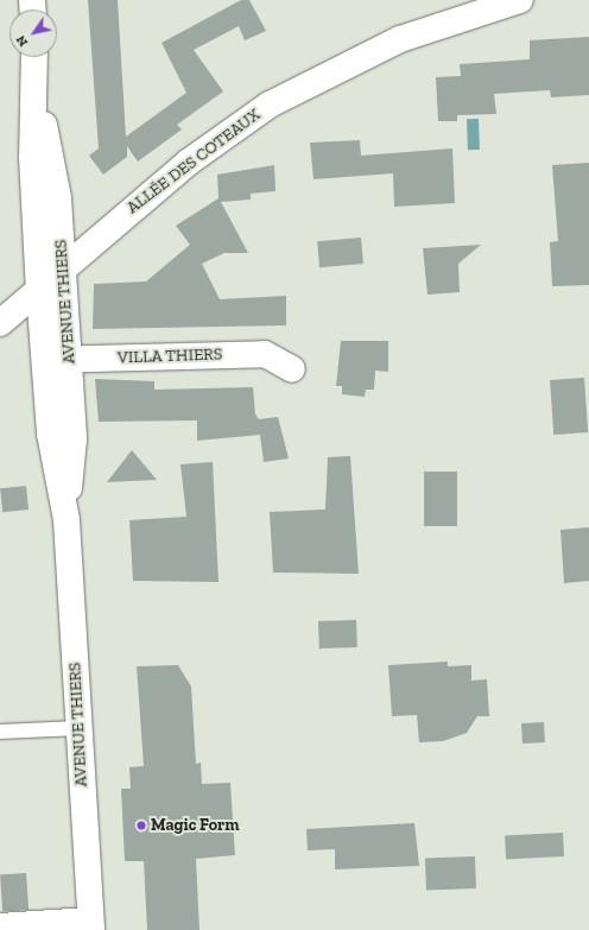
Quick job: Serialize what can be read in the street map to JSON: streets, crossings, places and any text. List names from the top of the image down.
{
  "streets": {
    "main road": ["ALLÉE DES COTEAUX", "AVENUE THIERS", "VILLA THIERS"]
  },
  "crossings": [
    ["ALLÉE DES COTEAUX", "AVENUE THIERS"],
    ["AVENUE THIERS", "VILLA THIERS"]
  ],
  "places": ["Magic Form"],
  "north": "bottom left"
}
